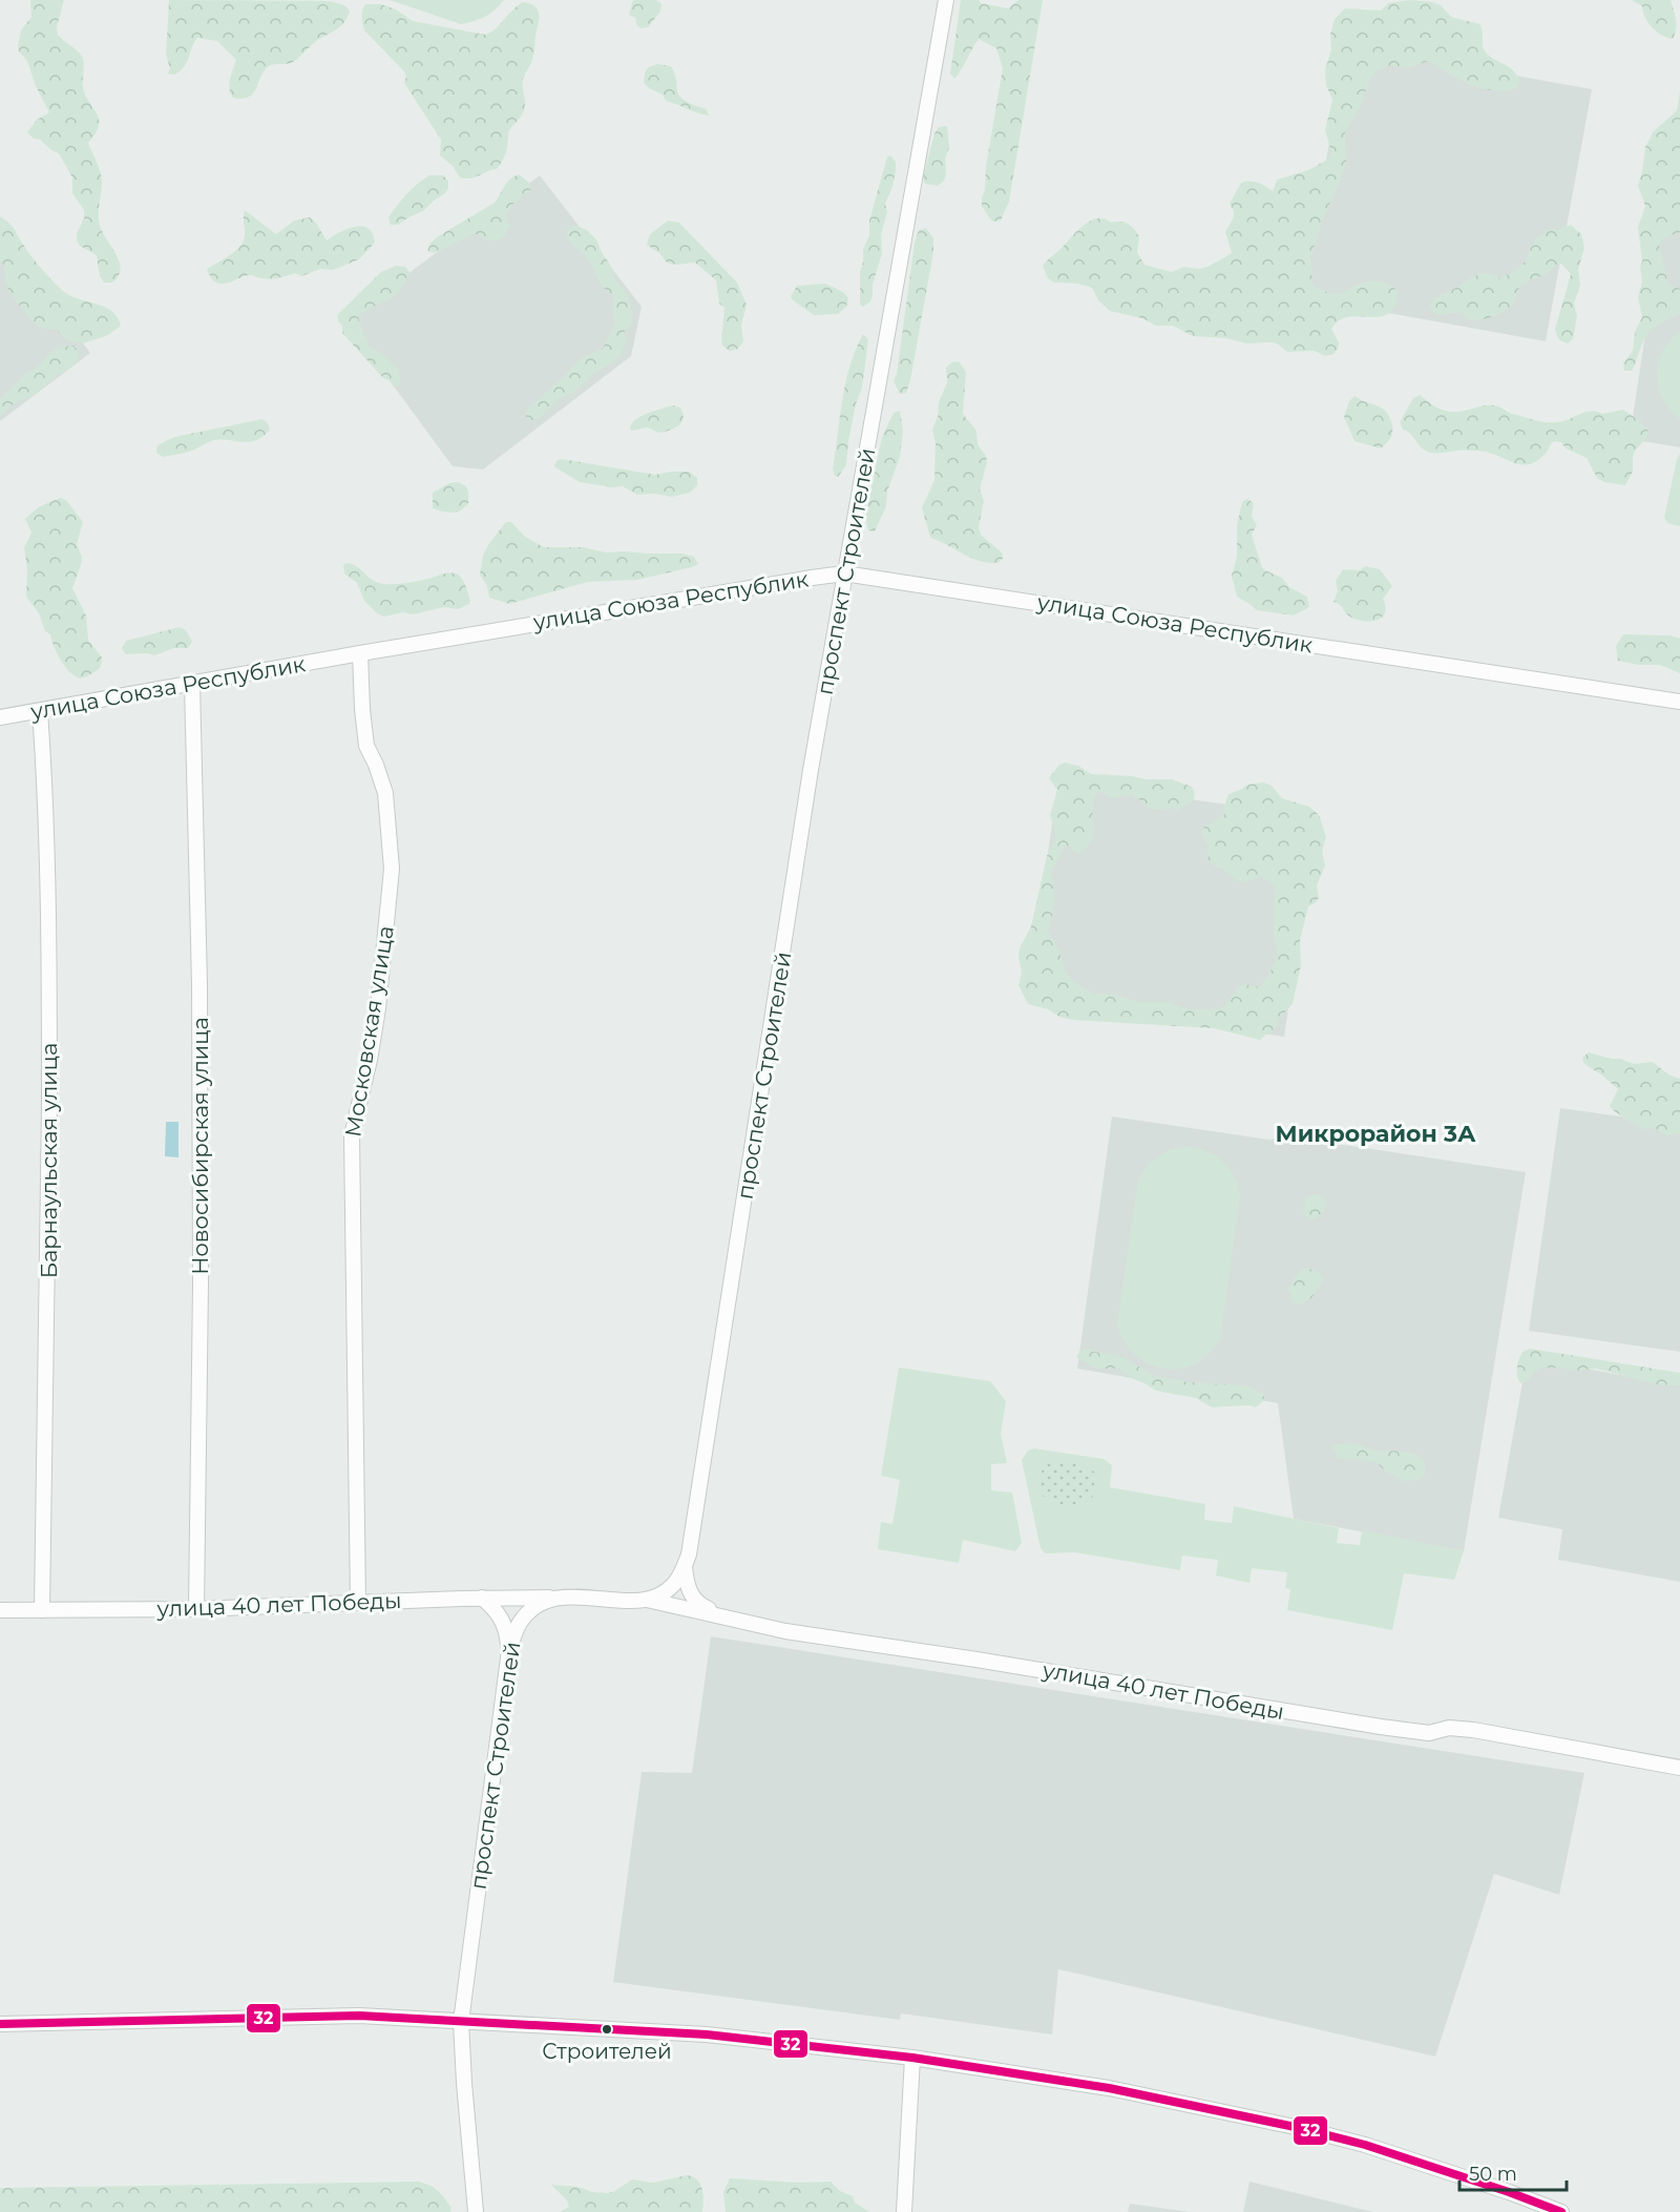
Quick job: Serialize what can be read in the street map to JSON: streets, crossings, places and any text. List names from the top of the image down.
{
  "streets": {
    "street": [
      "проспект Строителей",
      "улица Союза Республик",
      "Московская улица",
      "Новосибирская улица",
      "Барнаульская улица",
      "улица 40 лет Победы"
    ]
  },
  "crossings": [
    ["проспект Строителей", "улица Союза Республик"],
    ["проспект Строителей", "улица 40 лет Победы"],
    ["улица Союза Республик", "Московская улица"],
    ["улица Союза Республик", "Новосибирская улица"],
    ["улица Союза Республик", "Барнаульская улица"],
    ["Московская улица", "улица 40 лет Победы"],
    ["Новосибирская улица", "улица 40 лет Победы"],
    ["Барнаульская улица", "улица 40 лет Победы"]
  ],
  "districts": ["Микрорайон 3А"],
  "places": ["Строителей"],
  "lines": ["transit line 32"],
  "scale_bar": "50 m"
}
